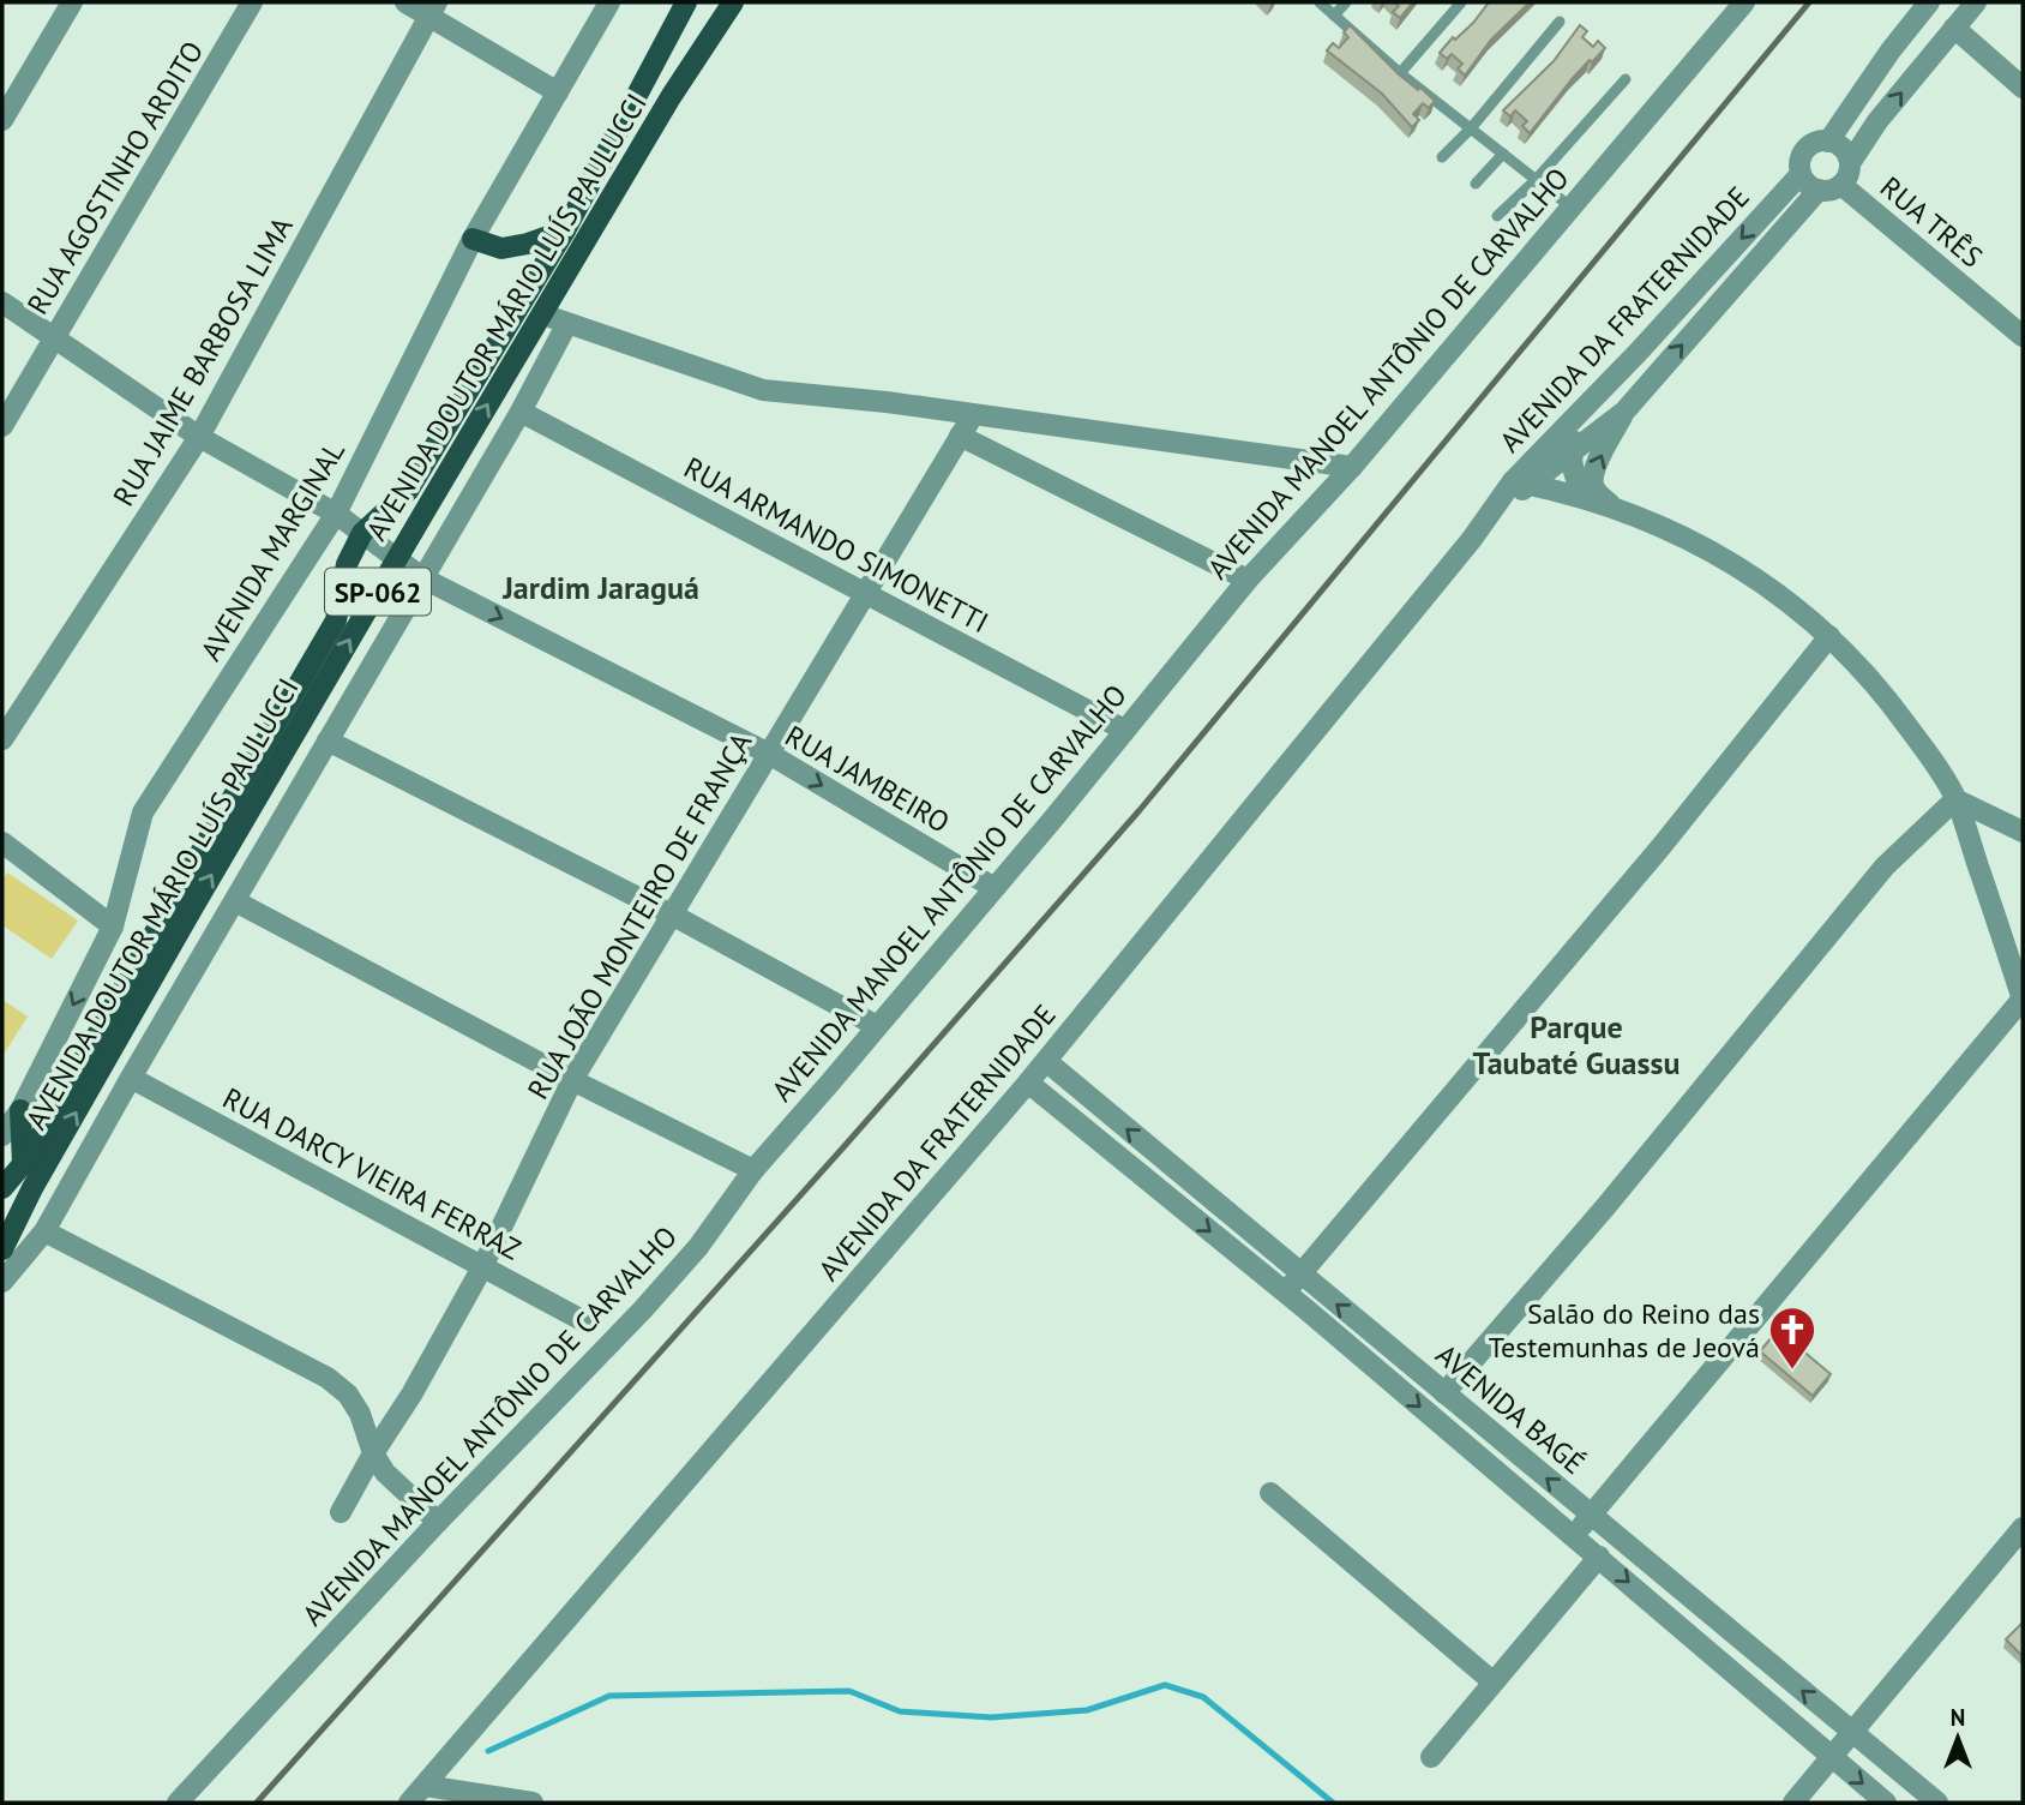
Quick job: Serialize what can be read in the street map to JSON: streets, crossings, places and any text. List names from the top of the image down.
{
  "streets": {
    "main road": ["AVENIDA DOUTOR MÁRIO LUÍS PAULUCCI", "SP-062"],
    "street": [
      "RUA AGOSTINHO ARDITO",
      "RUA TRÊS",
      "AVENIDA DA FRATERNIDADE",
      "RUA JAIME BARBOSA LIMA",
      "AVENIDA MANOEL ANTÔNIO DE CARVALHO",
      "RUA ARMANDO SIMONETTI",
      "AVENIDA MARGINAL",
      "RUA JAMBEIRO",
      "RUA JOÃO MONTEIRO DE FRANÇA",
      "RUA DARCY VIEIRA FERRAZ",
      "AVENIDA BAGÉ"
    ]
  },
  "crossings": [
    ["RUA AGOSTINHO ARDITO", "RUA JAMBEIRO"],
    ["RUA TRÊS", "AVENIDA DA FRATERNIDADE"],
    ["AVENIDA DOUTOR MÁRIO LUÍS PAULUCCI", "SP-062"],
    ["AVENIDA DOUTOR MÁRIO LUÍS PAULUCCI", "RUA JAMBEIRO"],
    ["AVENIDA DA FRATERNIDADE", "AVENIDA BAGÉ"],
    ["RUA JAIME BARBOSA LIMA", "RUA JAMBEIRO"],
    ["AVENIDA MANOEL ANTÔNIO DE CARVALHO", "RUA ARMANDO SIMONETTI"],
    ["AVENIDA MANOEL ANTÔNIO DE CARVALHO", "RUA JAMBEIRO"],
    ["RUA ARMANDO SIMONETTI", "RUA JOÃO MONTEIRO DE FRANÇA"],
    ["AVENIDA MARGINAL", "RUA JAMBEIRO"],
    ["RUA JAMBEIRO", "RUA JOÃO MONTEIRO DE FRANÇA"],
    ["RUA JOÃO MONTEIRO DE FRANÇA", "RUA DARCY VIEIRA FERRAZ"]
  ],
  "districts": ["Jardim Jaraguá", "Parque Taubaté Guassu"],
  "places": {
    "church": ["Salão do Reino das Testemunhas de Jeová"]
  },
  "north": "top"
}
